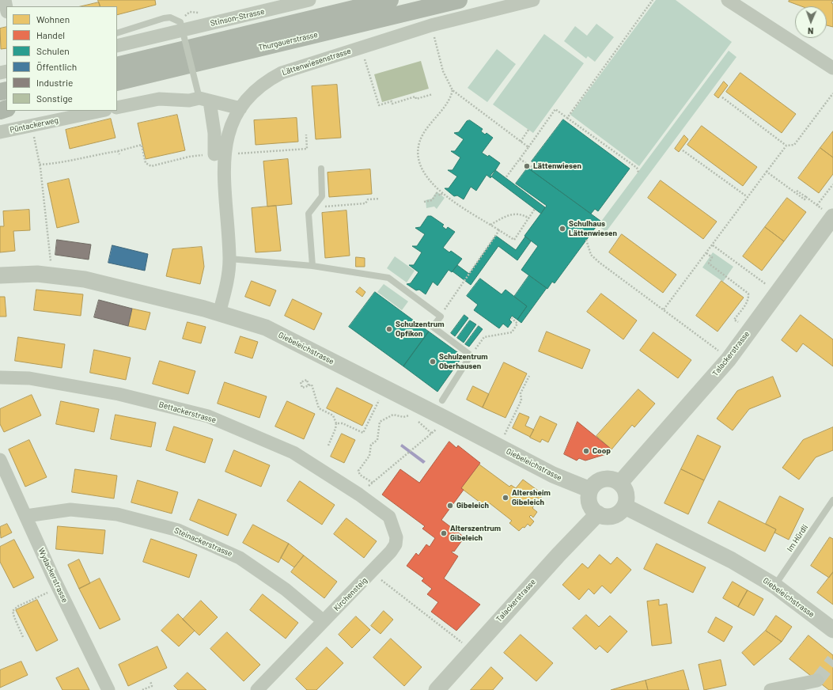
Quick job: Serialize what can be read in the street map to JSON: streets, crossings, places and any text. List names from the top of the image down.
{
  "streets": {
    "main road": ["Thurgauerstrasse"],
    "street": [
      "Stinson-Strasse",
      "Lättenwiesenstrasse",
      "Püntackerweg",
      "Giebeleichstrasse",
      "Talackerstrasse",
      "Bettackerstrasse",
      "Steinackerstrasse",
      "Wydackerstrasse",
      "Kirchensteig"
    ],
    "lane": ["Im Hürdli"]
  },
  "crossings": [
    ["Lättenwiesenstrasse", "Giebeleichstrasse"],
    ["Giebeleichstrasse", "Talackerstrasse"],
    ["Giebeleichstrasse", "Im Hürdli"],
    ["Bettackerstrasse", "Kirchensteig"],
    ["Steinackerstrasse", "Wydackerstrasse"],
    ["Steinackerstrasse", "Kirchensteig"]
  ],
  "places": [
    "Lättenwiesen",
    "Schulhaus Lättenwiesen",
    "Schulzentrum Opfikon",
    "Schulzentrum Oberhausen",
    "Coop",
    "Altersheim Gibeleich",
    "Gibeleich",
    "Alterszentrum Gibeleich"
  ],
  "legend": [
    "Wohnen",
    "Handel",
    "Schulen",
    "Öffentlich",
    "Industrie",
    "Sonstige"
  ],
  "north": "bottom"
}
